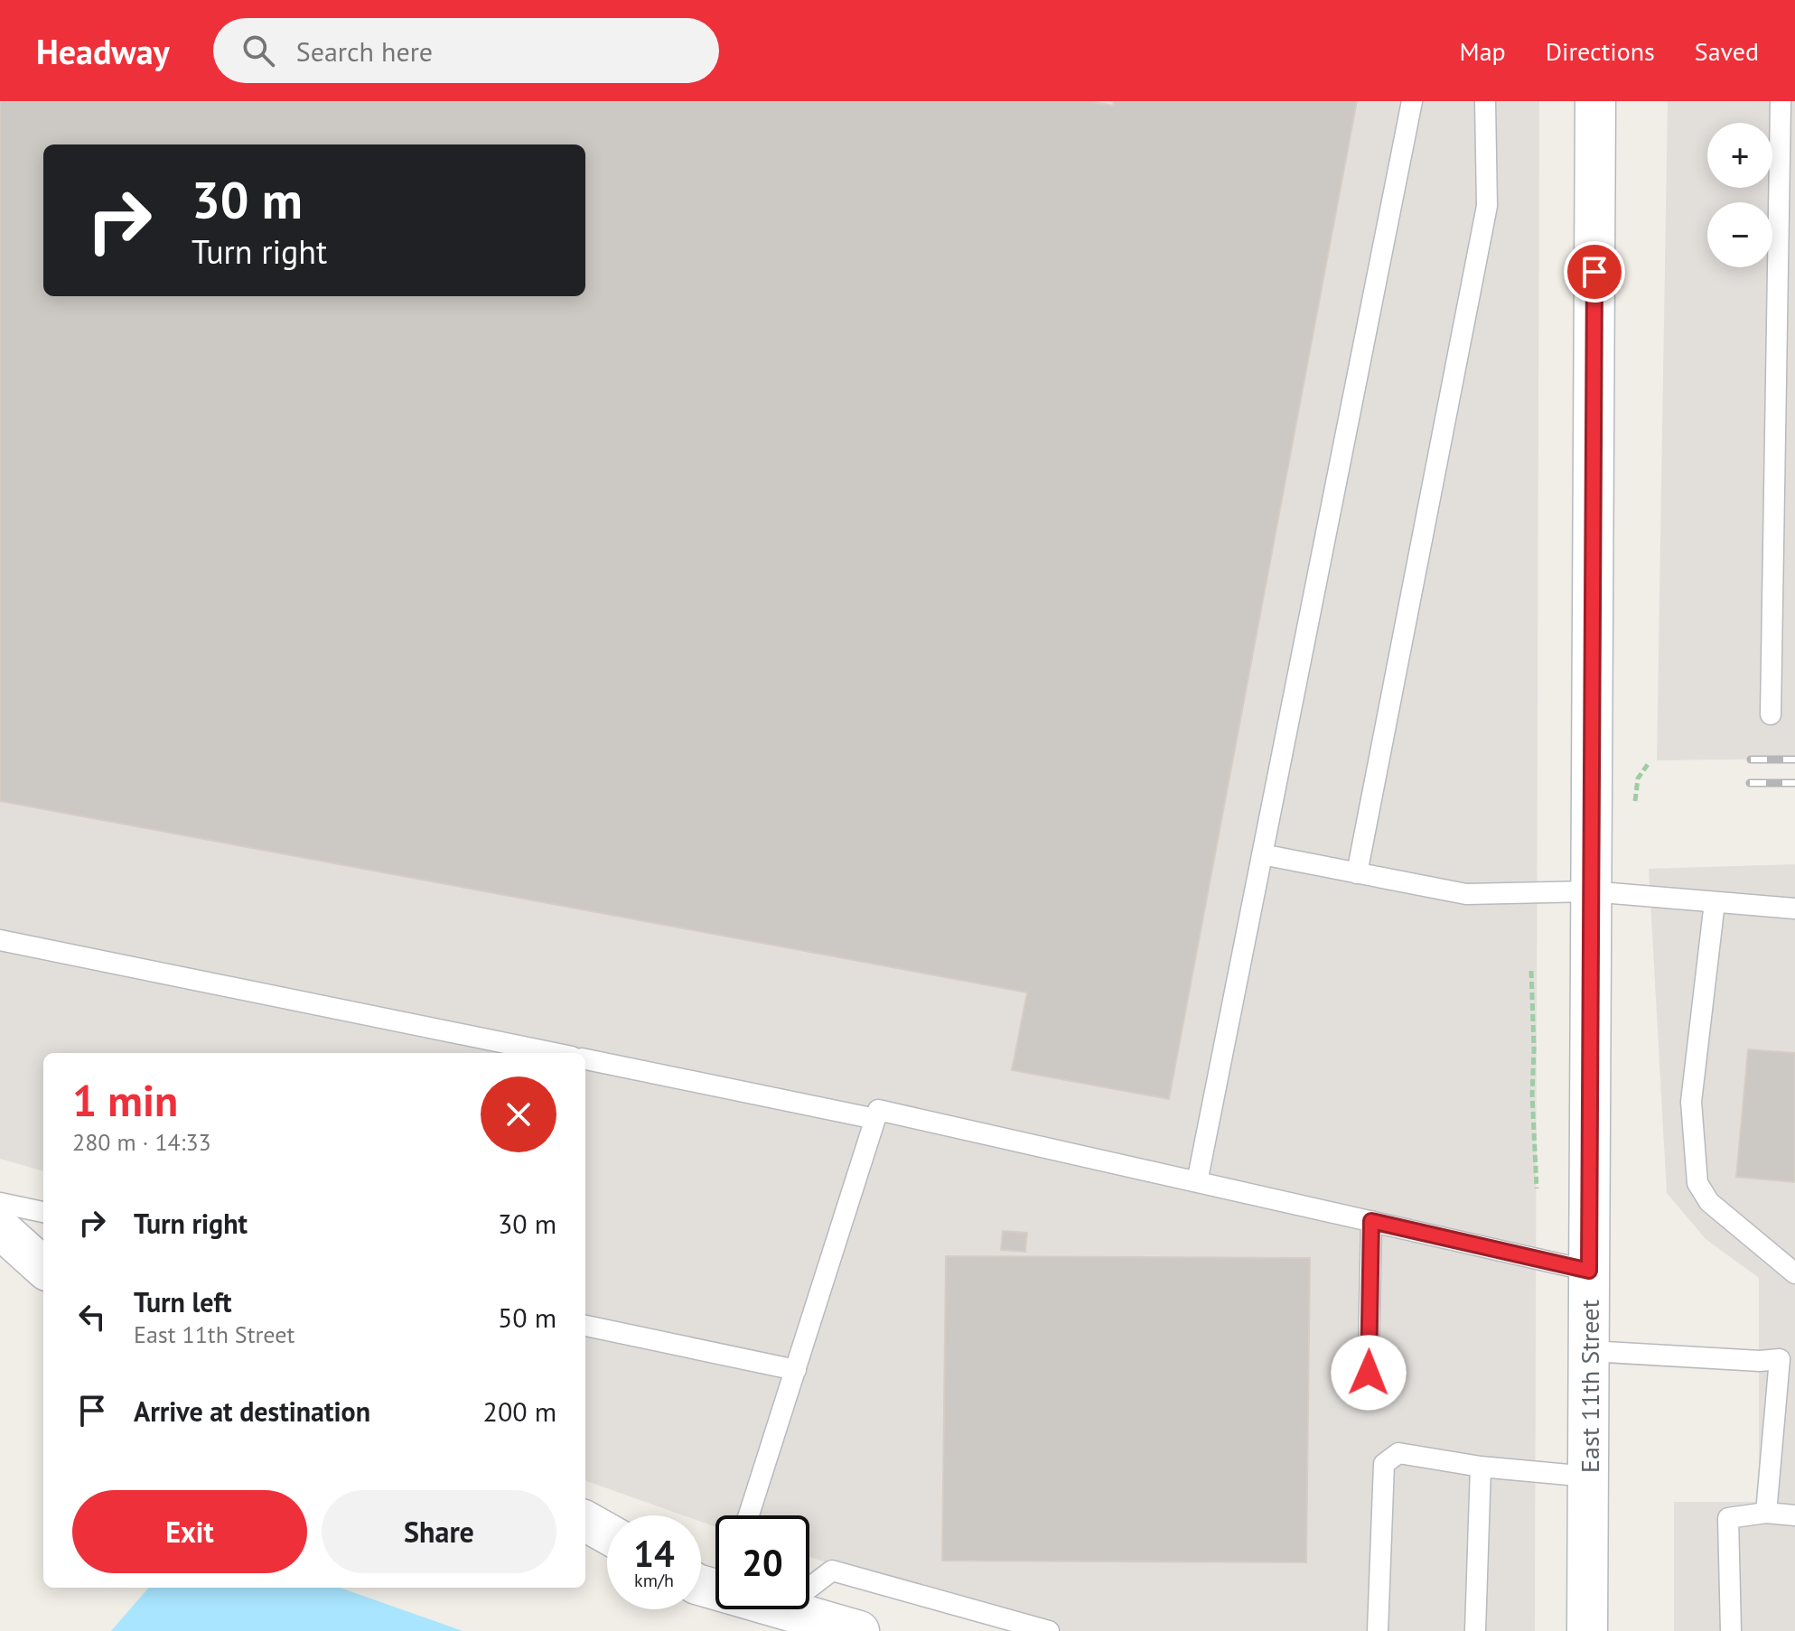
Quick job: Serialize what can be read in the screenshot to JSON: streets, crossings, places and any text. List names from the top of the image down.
{
  "streets": {
    "street": ["East 11th Street"]
  },
  "page": {
    "header": "Headway",
    "search": "Search here",
    "nav": ["Map", "Directions", "Saved"],
    "map_buttons": ["+", "−"],
    "turn": ["30 m", "Turn right"],
    "heading": ["1 min", "280 m · 14:33"],
    "list": [
      {
        "name": "Turn right",
        "value": "30 m"
      },
      {
        "name": "Turn left",
        "note": "East 11th Street",
        "value": "50 m"
      },
      {
        "name": "Arrive at destination",
        "value": "200 m"
      }
    ],
    "buttons": ["Exit", "Share"],
    "speed": "14 km/h",
    "limit": "20"
  }
}
